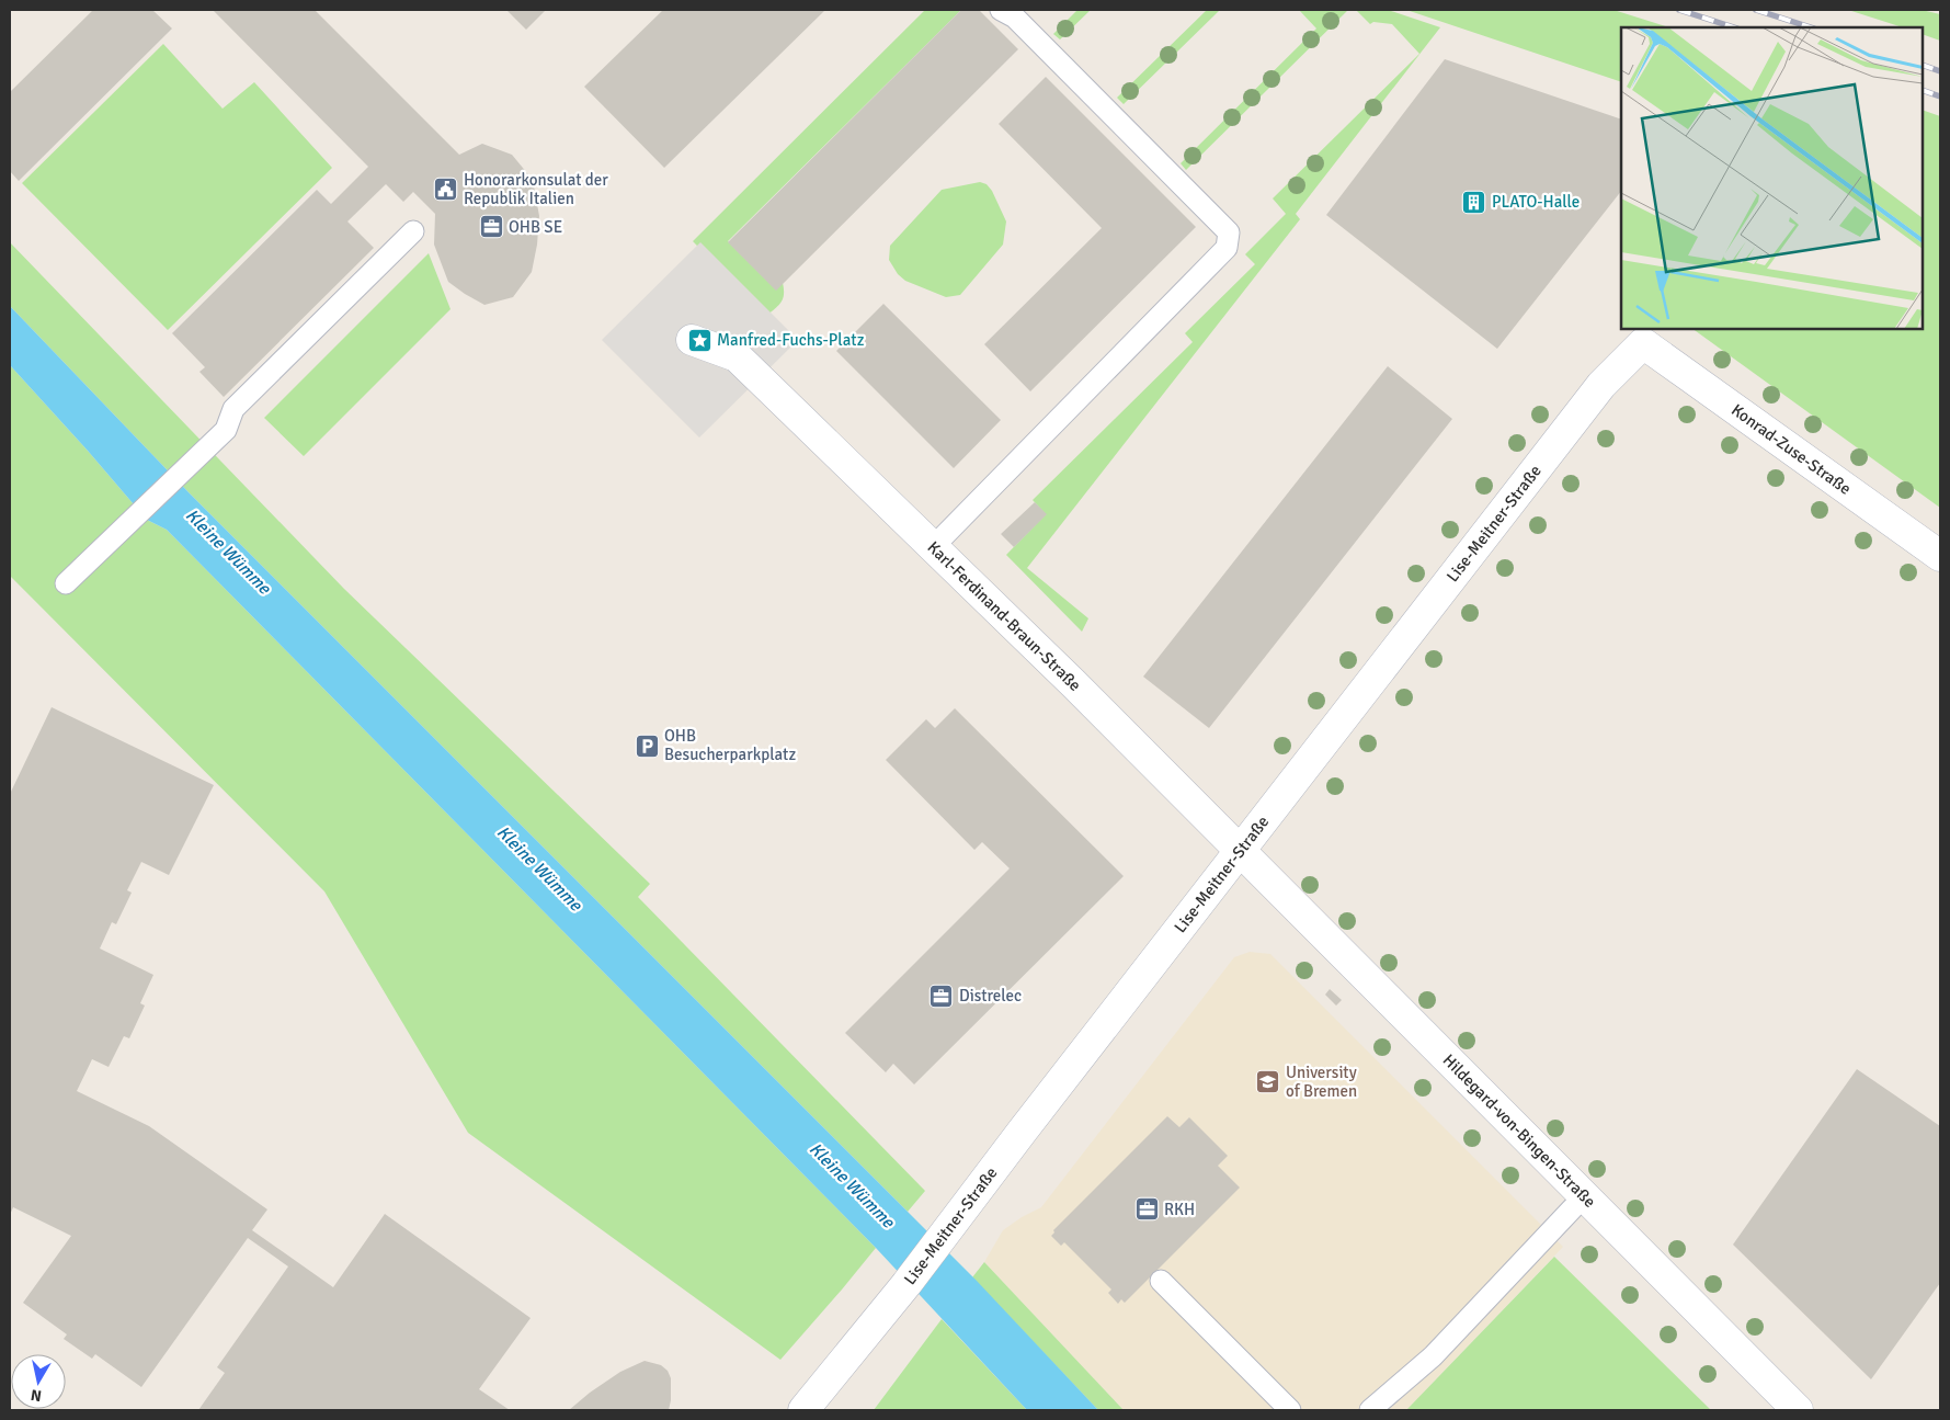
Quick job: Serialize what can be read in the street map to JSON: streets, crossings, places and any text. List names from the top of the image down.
{
  "streets": {
    "street": [
      "Konrad-Zuse-Straße",
      "Lise-Meitner-Straße",
      "Karl-Ferdinand-Braun-Straße",
      "Hildegard-von-Bingen-Straße"
    ]
  },
  "crossings": [
    ["Konrad-Zuse-Straße", "Lise-Meitner-Straße"],
    ["Lise-Meitner-Straße", "Karl-Ferdinand-Braun-Straße"],
    ["Lise-Meitner-Straße", "Hildegard-von-Bingen-Straße"],
    ["Karl-Ferdinand-Braun-Straße", "Hildegard-von-Bingen-Straße"]
  ],
  "water": ["Kleine Wümme"],
  "places": {
    "public building": ["Honorarkonsulat der Republik Italien"],
    "building": ["PLATO-Halle"],
    "office": ["OHB SE", "Distrelec", "RKH"],
    "place": ["Manfred-Fuchs-Platz"],
    "parking": ["OHB Besucherparkplatz"],
    "school or university": ["University of Bremen"]
  },
  "north": "bottom"
}
